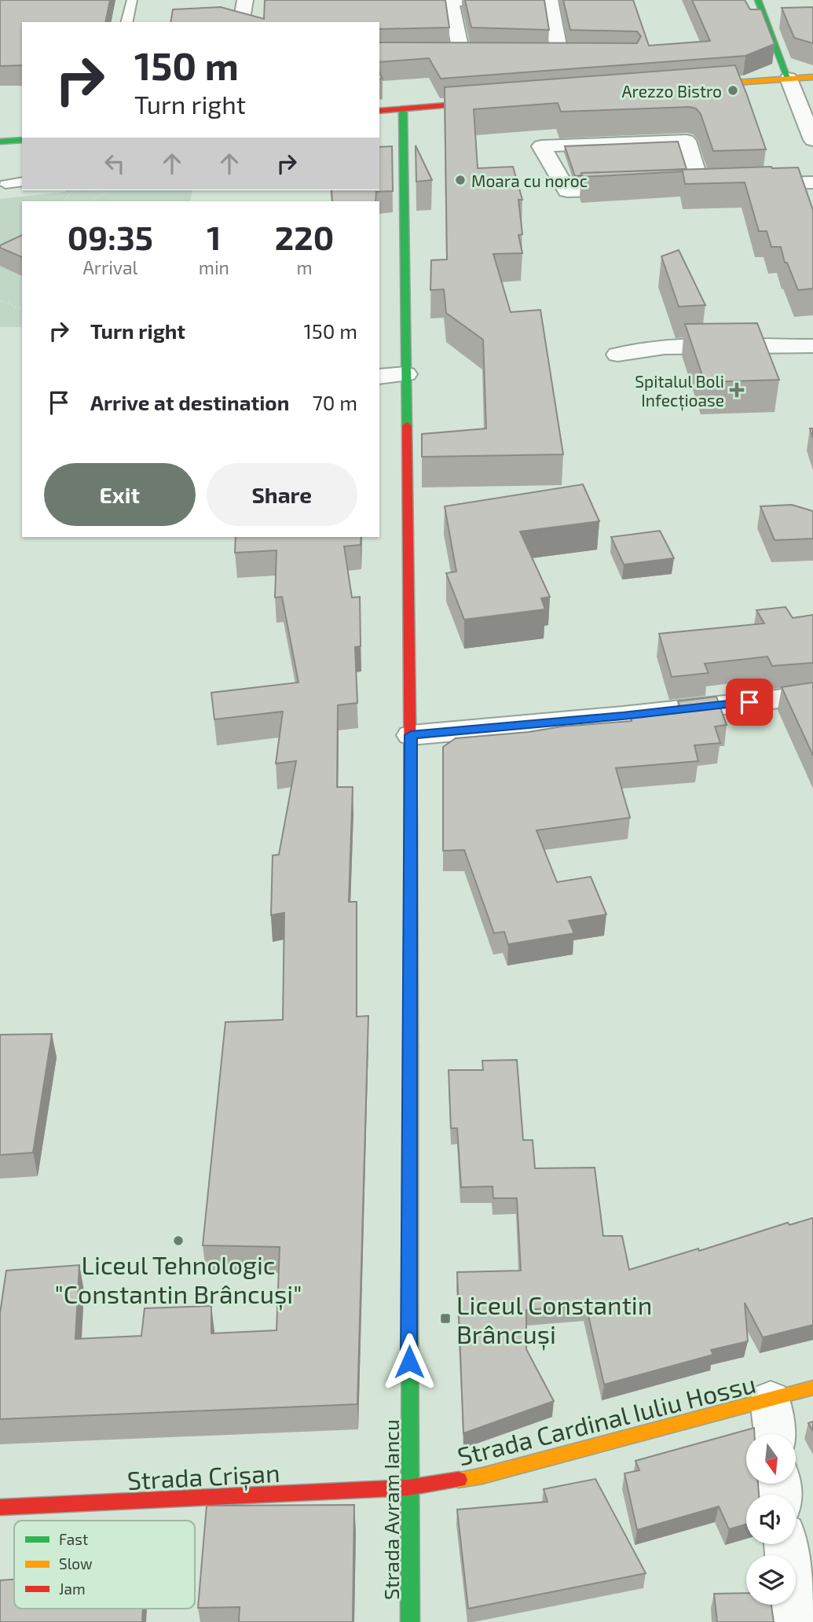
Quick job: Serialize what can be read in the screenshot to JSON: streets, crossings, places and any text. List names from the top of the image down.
{
  "streets": {
    "street": ["Strada Cardinal Iuliu Hossu", "Strada Crișan", "Strada Avram Iancu"]
  },
  "crossings": [
    ["Strada Cardinal Iuliu Hossu", "Strada Crișan"],
    ["Strada Cardinal Iuliu Hossu", "Strada Avram Iancu"],
    ["Strada Crișan", "Strada Avram Iancu"]
  ],
  "places": {
    "other": ["Arezzo Bistro", "Moara cu noroc", "Liceul Tehnologic \"Constantin Brâncuși\""],
    "health": ["Spitalul Boli Infecțioase"],
    "transit": ["Liceul Constantin Brâncuși"]
  },
  "legend": ["Fast", "Slow", "Jam"],
  "north": "bottom",
  "page": {
    "turn": ["150 m", "Turn right"],
    "eta": [
      "09:35",
      "Arrival",
      "1",
      "min",
      "220",
      "m"
    ],
    "list": [
      {
        "name": "Turn right",
        "value": "150 m"
      },
      {
        "name": "Arrive at destination",
        "value": "70 m"
      }
    ],
    "buttons": ["Exit", "Share"]
  }
}
